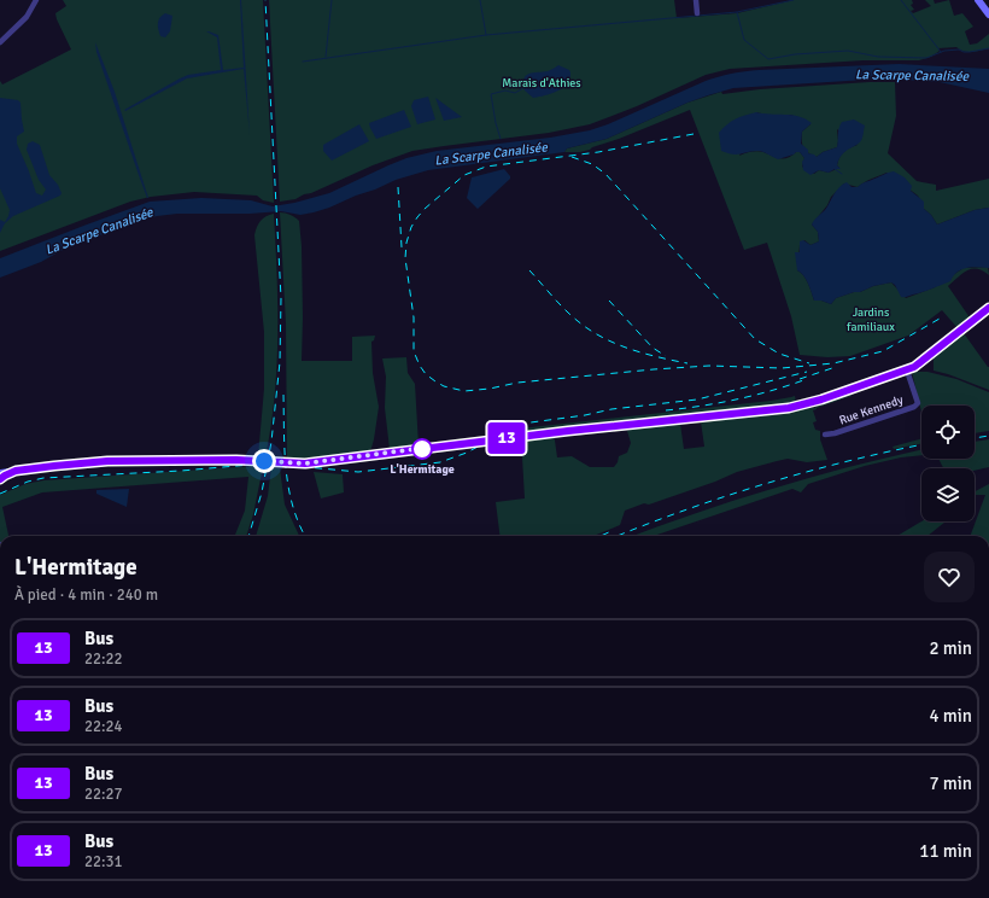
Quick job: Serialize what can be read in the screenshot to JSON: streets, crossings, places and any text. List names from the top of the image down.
{
  "streets": {
    "street": ["Rue Kennedy"]
  },
  "water": ["La Scarpe Canalisée"],
  "parks": ["Marais d'Athies", "Jardins familiaux"],
  "places": ["L'Hermitage"],
  "lines": ["bus line 13"],
  "page": {
    "on_map": "13",
    "heading": ["L'Hermitage", "À pied · 4 min · 240 m"],
    "list": [
      {
        "mark": "13",
        "name": "Bus",
        "note": "22:22",
        "value": "2 min"
      },
      {
        "mark": "13",
        "name": "Bus",
        "note": "22:24",
        "value": "4 min"
      },
      {
        "mark": "13",
        "name": "Bus",
        "note": "22:27",
        "value": "7 min"
      },
      {
        "mark": "13",
        "name": "Bus",
        "note": "22:31",
        "value": "11 min"
      }
    ]
  }
}
